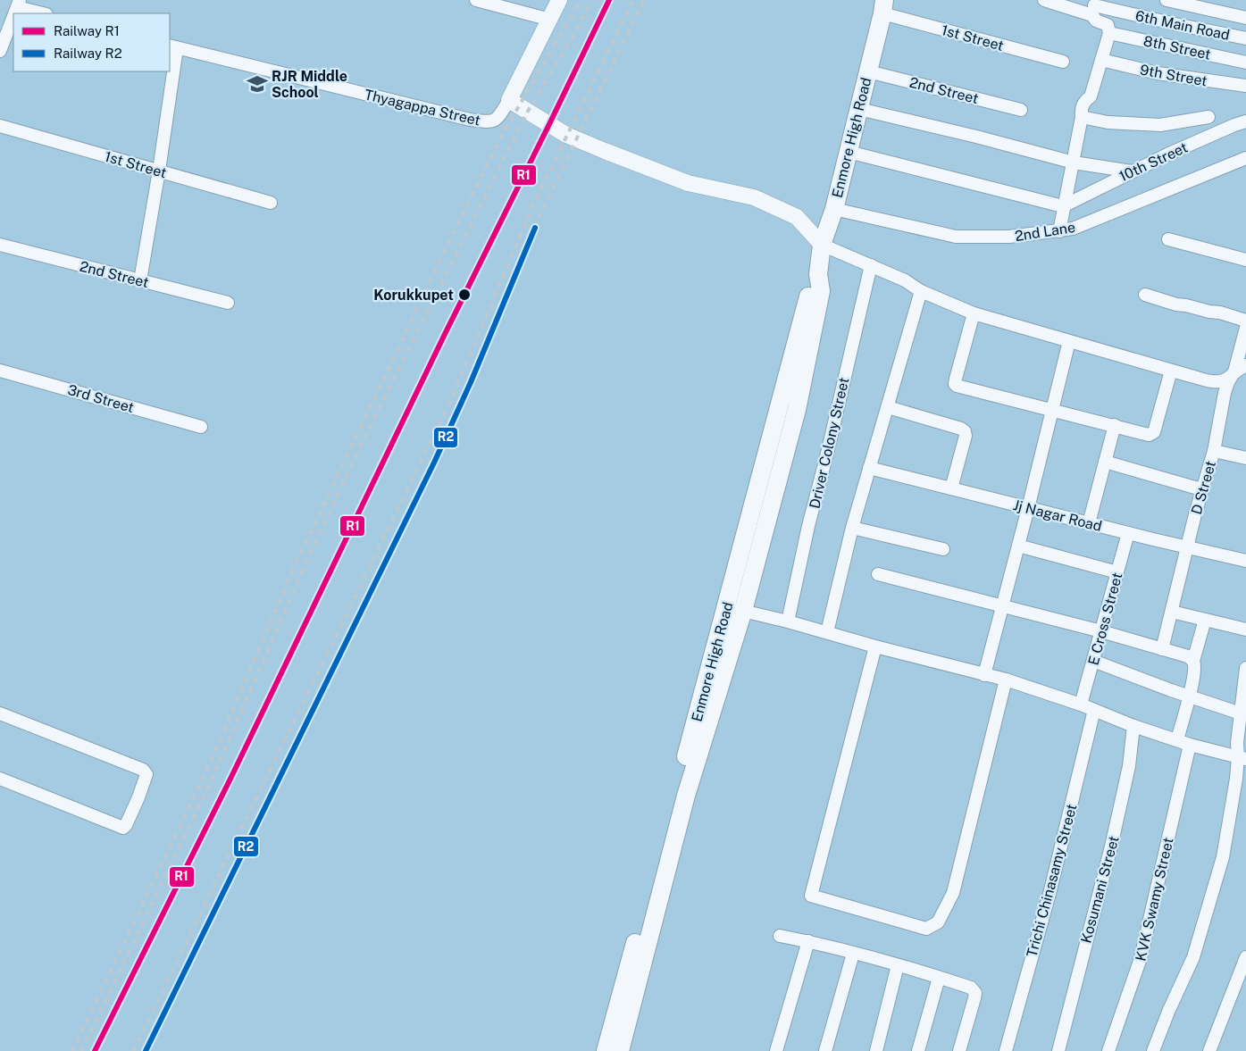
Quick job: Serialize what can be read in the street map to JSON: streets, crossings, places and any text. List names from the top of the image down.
{
  "streets": {
    "main road": ["Enmore High Road"],
    "street": [
      "6th Main Road",
      "1st Street",
      "8th Street",
      "9th Street",
      "2nd Street",
      "Thyagappa Street",
      "10th Street",
      "2nd Lane",
      "3rd Street",
      "Driver Colony Street",
      "D Street",
      "Jj Nagar Road",
      "E Cross Street",
      "Trichi Chinasamy Street",
      "Kosumani Street",
      "KVK Swamy Street"
    ]
  },
  "crossings": [
    ["1st Street", "Enmore High Road"],
    ["2nd Street", "Enmore High Road"],
    ["Enmore High Road", "2nd Lane"],
    ["D Street", "Jj Nagar Road"],
    ["Jj Nagar Road", "E Cross Street"]
  ],
  "places": {
    "school or university": ["RJR Middle School"],
    "other": ["Korukkupet"]
  },
  "lines": ["rail line R1", "rail line R2"],
  "legend": ["Railway R1", "Railway R2"]
}
